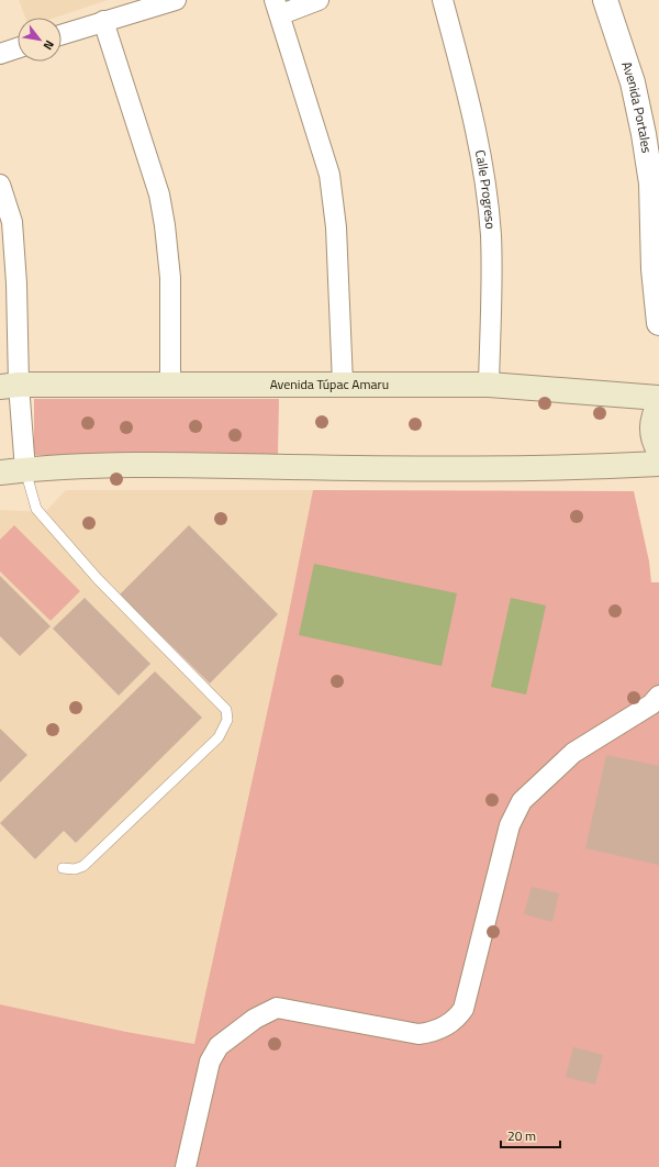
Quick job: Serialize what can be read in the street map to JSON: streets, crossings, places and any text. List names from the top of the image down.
{
  "streets": {
    "main road": ["Avenida Túpac Amaru"],
    "street": ["Avenida Portales", "Calle Progreso"]
  },
  "crossings": [
    ["Calle Progreso", "Avenida Túpac Amaru"]
  ],
  "scale_bar": "20 m",
  "north": "bottom right"
}
